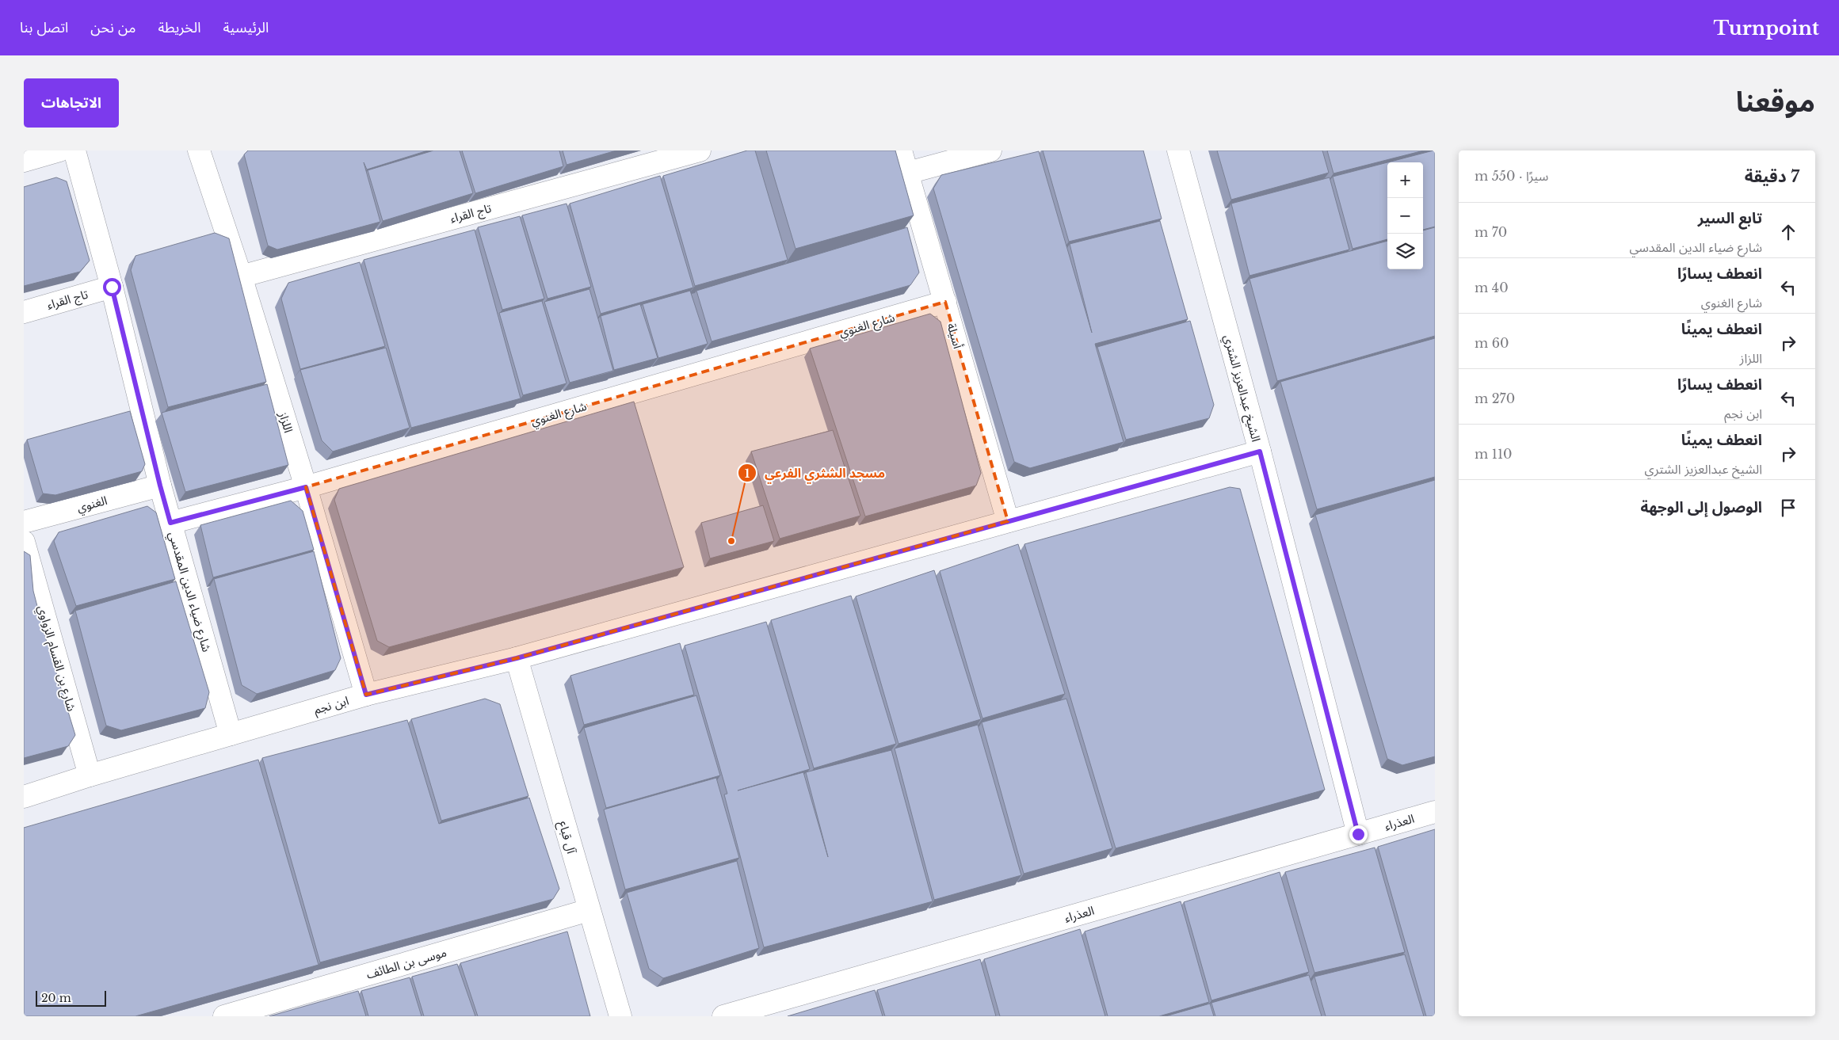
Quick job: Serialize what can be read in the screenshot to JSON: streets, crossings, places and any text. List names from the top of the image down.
{
  "streets": {
    "street": [
      "تاج القراء",
      "شارع الغنوي",
      "أسيلة",
      "الشيخ عبدالعزيز الشتري",
      "اللزاز",
      "الغنوي",
      "شارع ضياء الدين المقدسي",
      "شارع بن القسام الزواوي",
      "ابن نجم",
      "العذراء",
      "آل قباع",
      "موسى بن الطائف"
    ]
  },
  "crossings": [
    ["تاج القراء", "اللزاز"],
    ["تاج القراء", "شارع ضياء الدين المقدسي"],
    ["شارع الغنوي", "أسيلة"],
    ["شارع الغنوي", "اللزاز"],
    ["شارع الغنوي", "شارع ضياء الدين المقدسي"],
    ["أسيلة", "ابن نجم"],
    ["الشيخ عبدالعزيز الشتري", "ابن نجم"],
    ["الشيخ عبدالعزيز الشتري", "العذراء"],
    ["اللزاز", "ابن نجم"],
    ["الغنوي", "شارع ضياء الدين المقدسي"],
    ["شارع ضياء الدين المقدسي", "ابن نجم"],
    ["شارع بن القسام الزواوي", "ابن نجم"],
    ["ابن نجم", "آل قباع"],
    ["آل قباع", "موسى بن الطائف"]
  ],
  "places": ["مسجد الشثري الفرعي"],
  "scale_bar": "20 m",
  "page": {
    "header": "Turnpoint",
    "nav": [
      "الرئيسية",
      "الخريطة",
      "من نحن",
      "اتصل بنا"
    ],
    "title": "موقعنا",
    "buttons": "الاتجاهات",
    "heading": ["7 دقيقة", "سيرًا · 550 m"],
    "map_buttons": ["+", "−"],
    "list": [
      ["تابع السير", "شارع ضياء الدين المقدسي", "70 m"],
      ["انعطف يسارًا", "شارع الغنوي", "40 m"],
      ["انعطف يمينًا", "اللزاز", "60 m"],
      ["انعطف يسارًا", "ابن نجم", "270 m"],
      ["انعطف يمينًا", "الشيخ عبدالعزيز الشتري", "110 m"],
      "الوصول إلى الوجهة"
    ],
    "scale": "20 m"
  }
}
